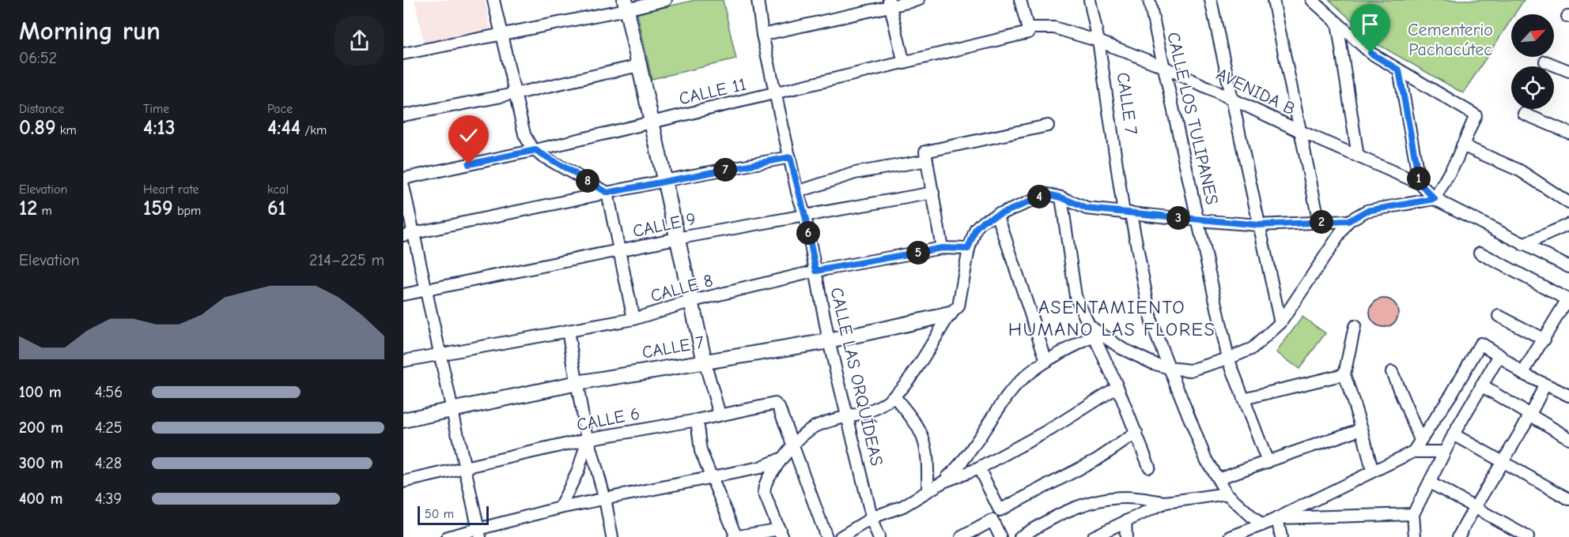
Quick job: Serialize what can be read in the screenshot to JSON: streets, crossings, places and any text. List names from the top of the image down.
{
  "streets": {
    "street": [
      "CALLE 11",
      "AVENIDA B",
      "CALLE 7",
      "CALLE LOS TULIPANES",
      "CALLE 9",
      "CALLE 8",
      "CALLE LAS ORQUÍDEAS",
      "CALLE 6"
    ]
  },
  "crossings": [
    ["CALLE 11", "AVENIDA B"],
    ["CALLE 11", "CALLE LAS ORQUÍDEAS"],
    ["AVENIDA B", "CALLE 7"],
    ["AVENIDA B", "CALLE LOS TULIPANES"],
    ["CALLE 7", "CALLE LAS ORQUÍDEAS"],
    ["CALLE 9", "CALLE LAS ORQUÍDEAS"],
    ["CALLE 8", "CALLE LAS ORQUÍDEAS"]
  ],
  "districts": ["ASENTAMIENTO HUMANO LAS FLORES"],
  "parks": ["Cementerio Pachacútec"],
  "scale_bar": "50 m",
  "north": "top right",
  "page": {
    "heading": ["Morning run", "06:52"],
    "stats": [
      ["Distance", "0.89 km"],
      ["Time", "4:13"],
      ["Pace", "4:44 /km"],
      ["Elevation", "12 m"],
      ["Heart rate", "159 bpm"],
      ["kcal", "61"]
    ],
    "pins": [
      "7",
      "1",
      "8",
      "4",
      "3",
      "2",
      "6",
      "5"
    ],
    "chart": ["Elevation", "214–225 m"],
    "list": [
      {
        "name": "100 m",
        "note": "4:56"
      },
      {
        "name": "200 m",
        "note": "4:25"
      },
      {
        "name": "300 m",
        "note": "4:28"
      },
      {
        "name": "400 m",
        "note": "4:39"
      }
    ],
    "scale": "50 m"
  }
}
